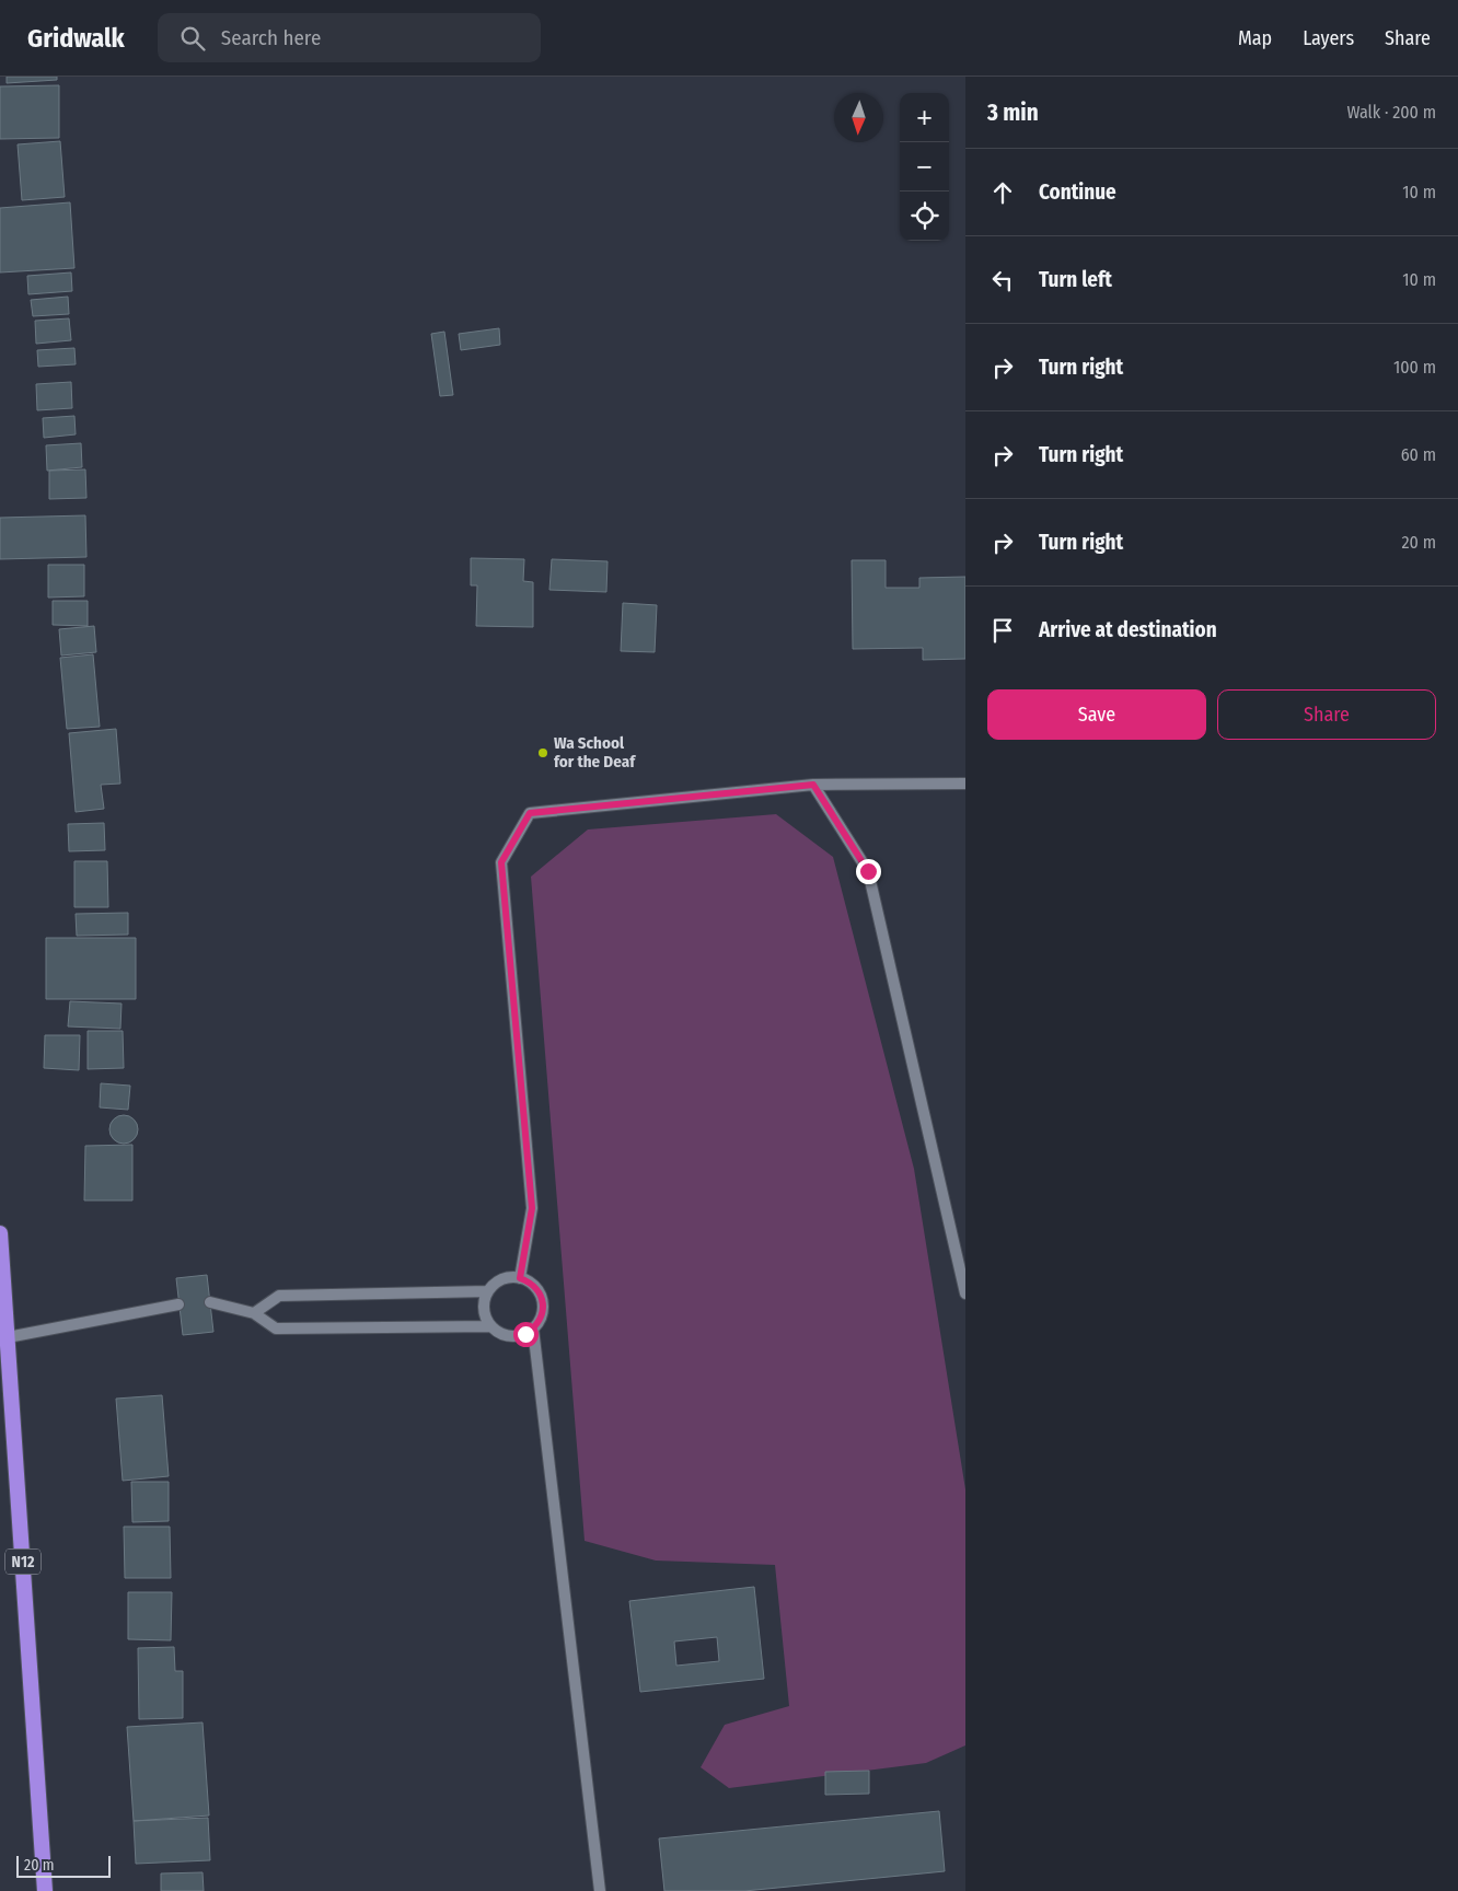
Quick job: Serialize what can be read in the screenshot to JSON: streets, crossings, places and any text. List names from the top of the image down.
{
  "streets": {
    "highway": ["N12"]
  },
  "places": ["Wa School for the Deaf"],
  "scale_bar": "20 m",
  "north": "bottom",
  "page": {
    "header": "Gridwalk",
    "search": "Search here",
    "nav": ["Map", "Layers", "Share"],
    "heading": ["3 min", "Walk · 200 m"],
    "map_buttons": ["+", "−"],
    "list": [
      ["Continue", "10 m"],
      ["Turn left", "10 m"],
      ["Turn right", "100 m"],
      ["Turn right", "60 m"],
      ["Turn right", "20 m"],
      "Arrive at destination"
    ],
    "buttons": ["Save", "Share"],
    "scale": "20 m"
  }
}
